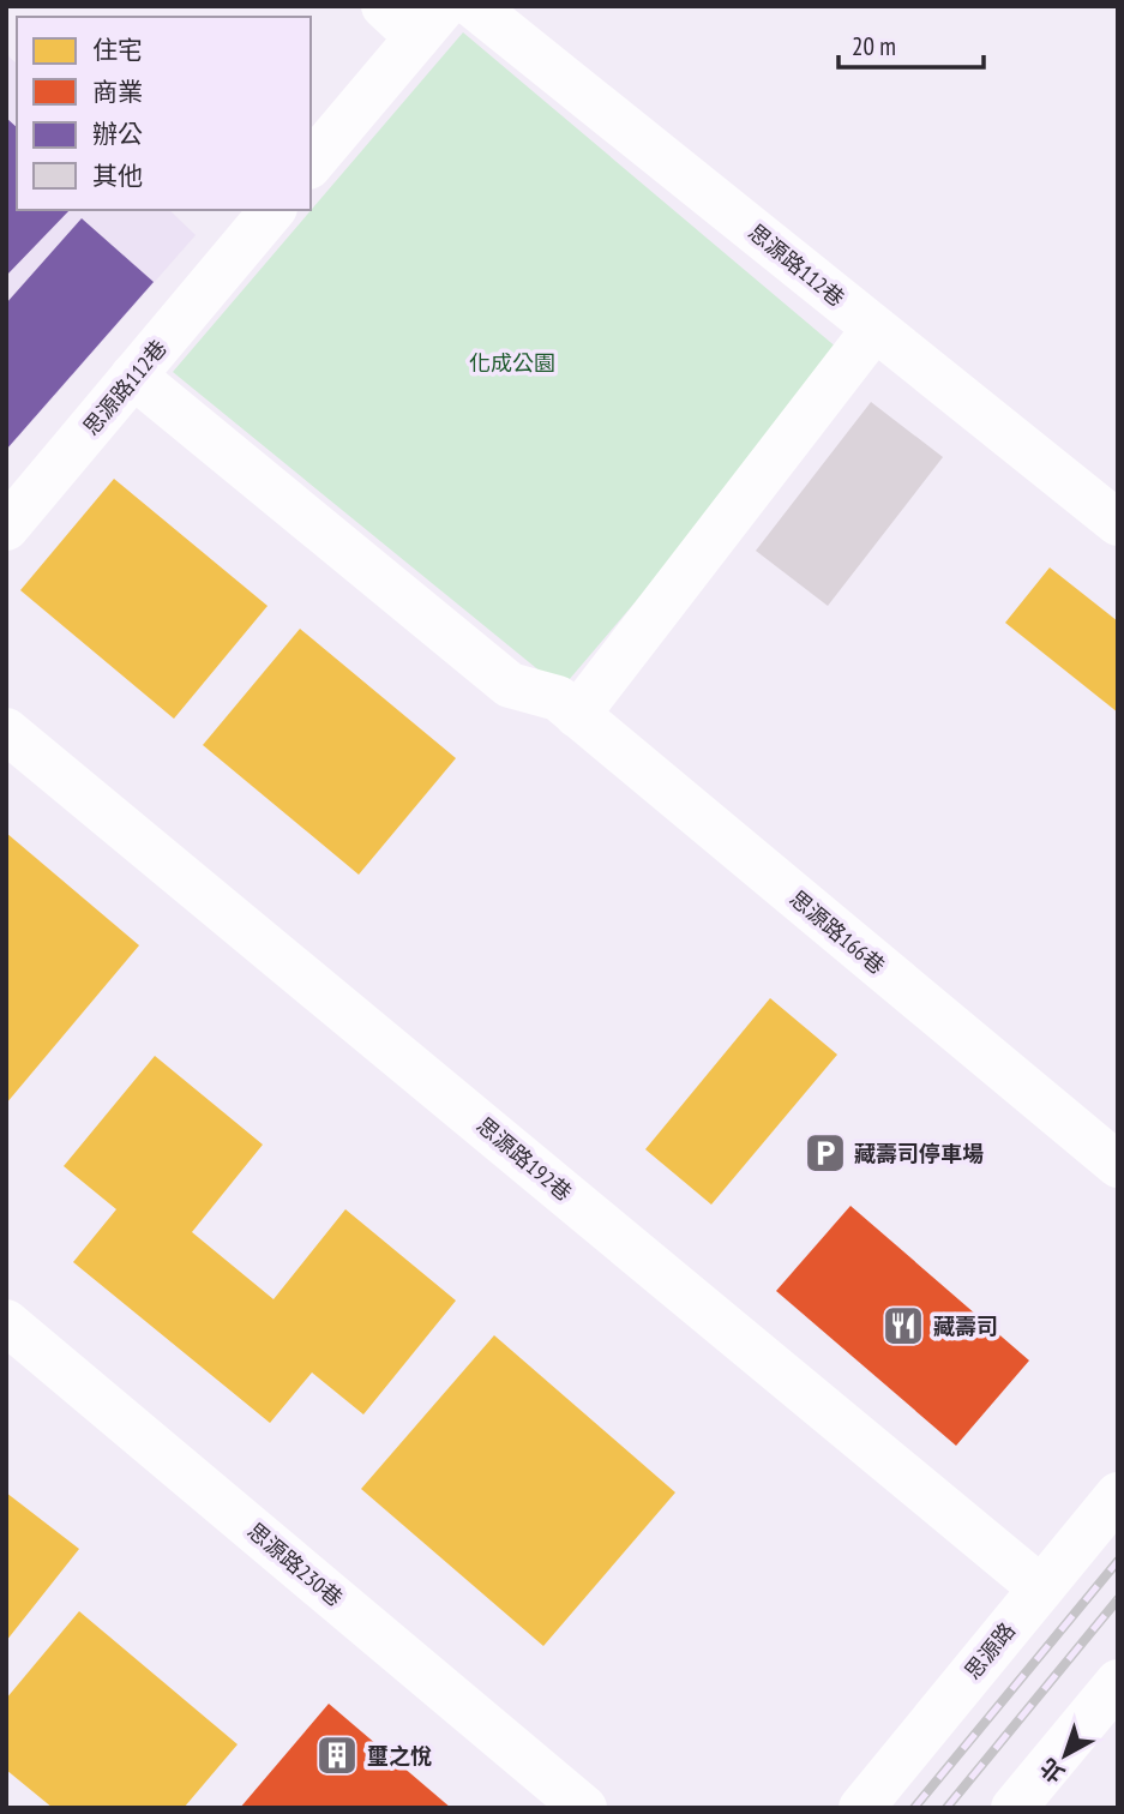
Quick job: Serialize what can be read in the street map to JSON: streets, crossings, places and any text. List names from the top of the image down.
{
  "streets": {
    "street": [
      "思源路112巷",
      "思源路166巷",
      "思源路192巷",
      "思源路230巷",
      "思源路"
    ]
  },
  "crossings": [
    ["思源路192巷", "思源路"]
  ],
  "parks": ["化成公園"],
  "places": {
    "parking": ["藏壽司停車場"],
    "restaurant": ["藏壽司"],
    "building": ["璽之悅"]
  },
  "legend": [
    "住宅",
    "商業",
    "辦公",
    "其他"
  ],
  "scale_bar": "20 m",
  "north": "bottom left"
}
